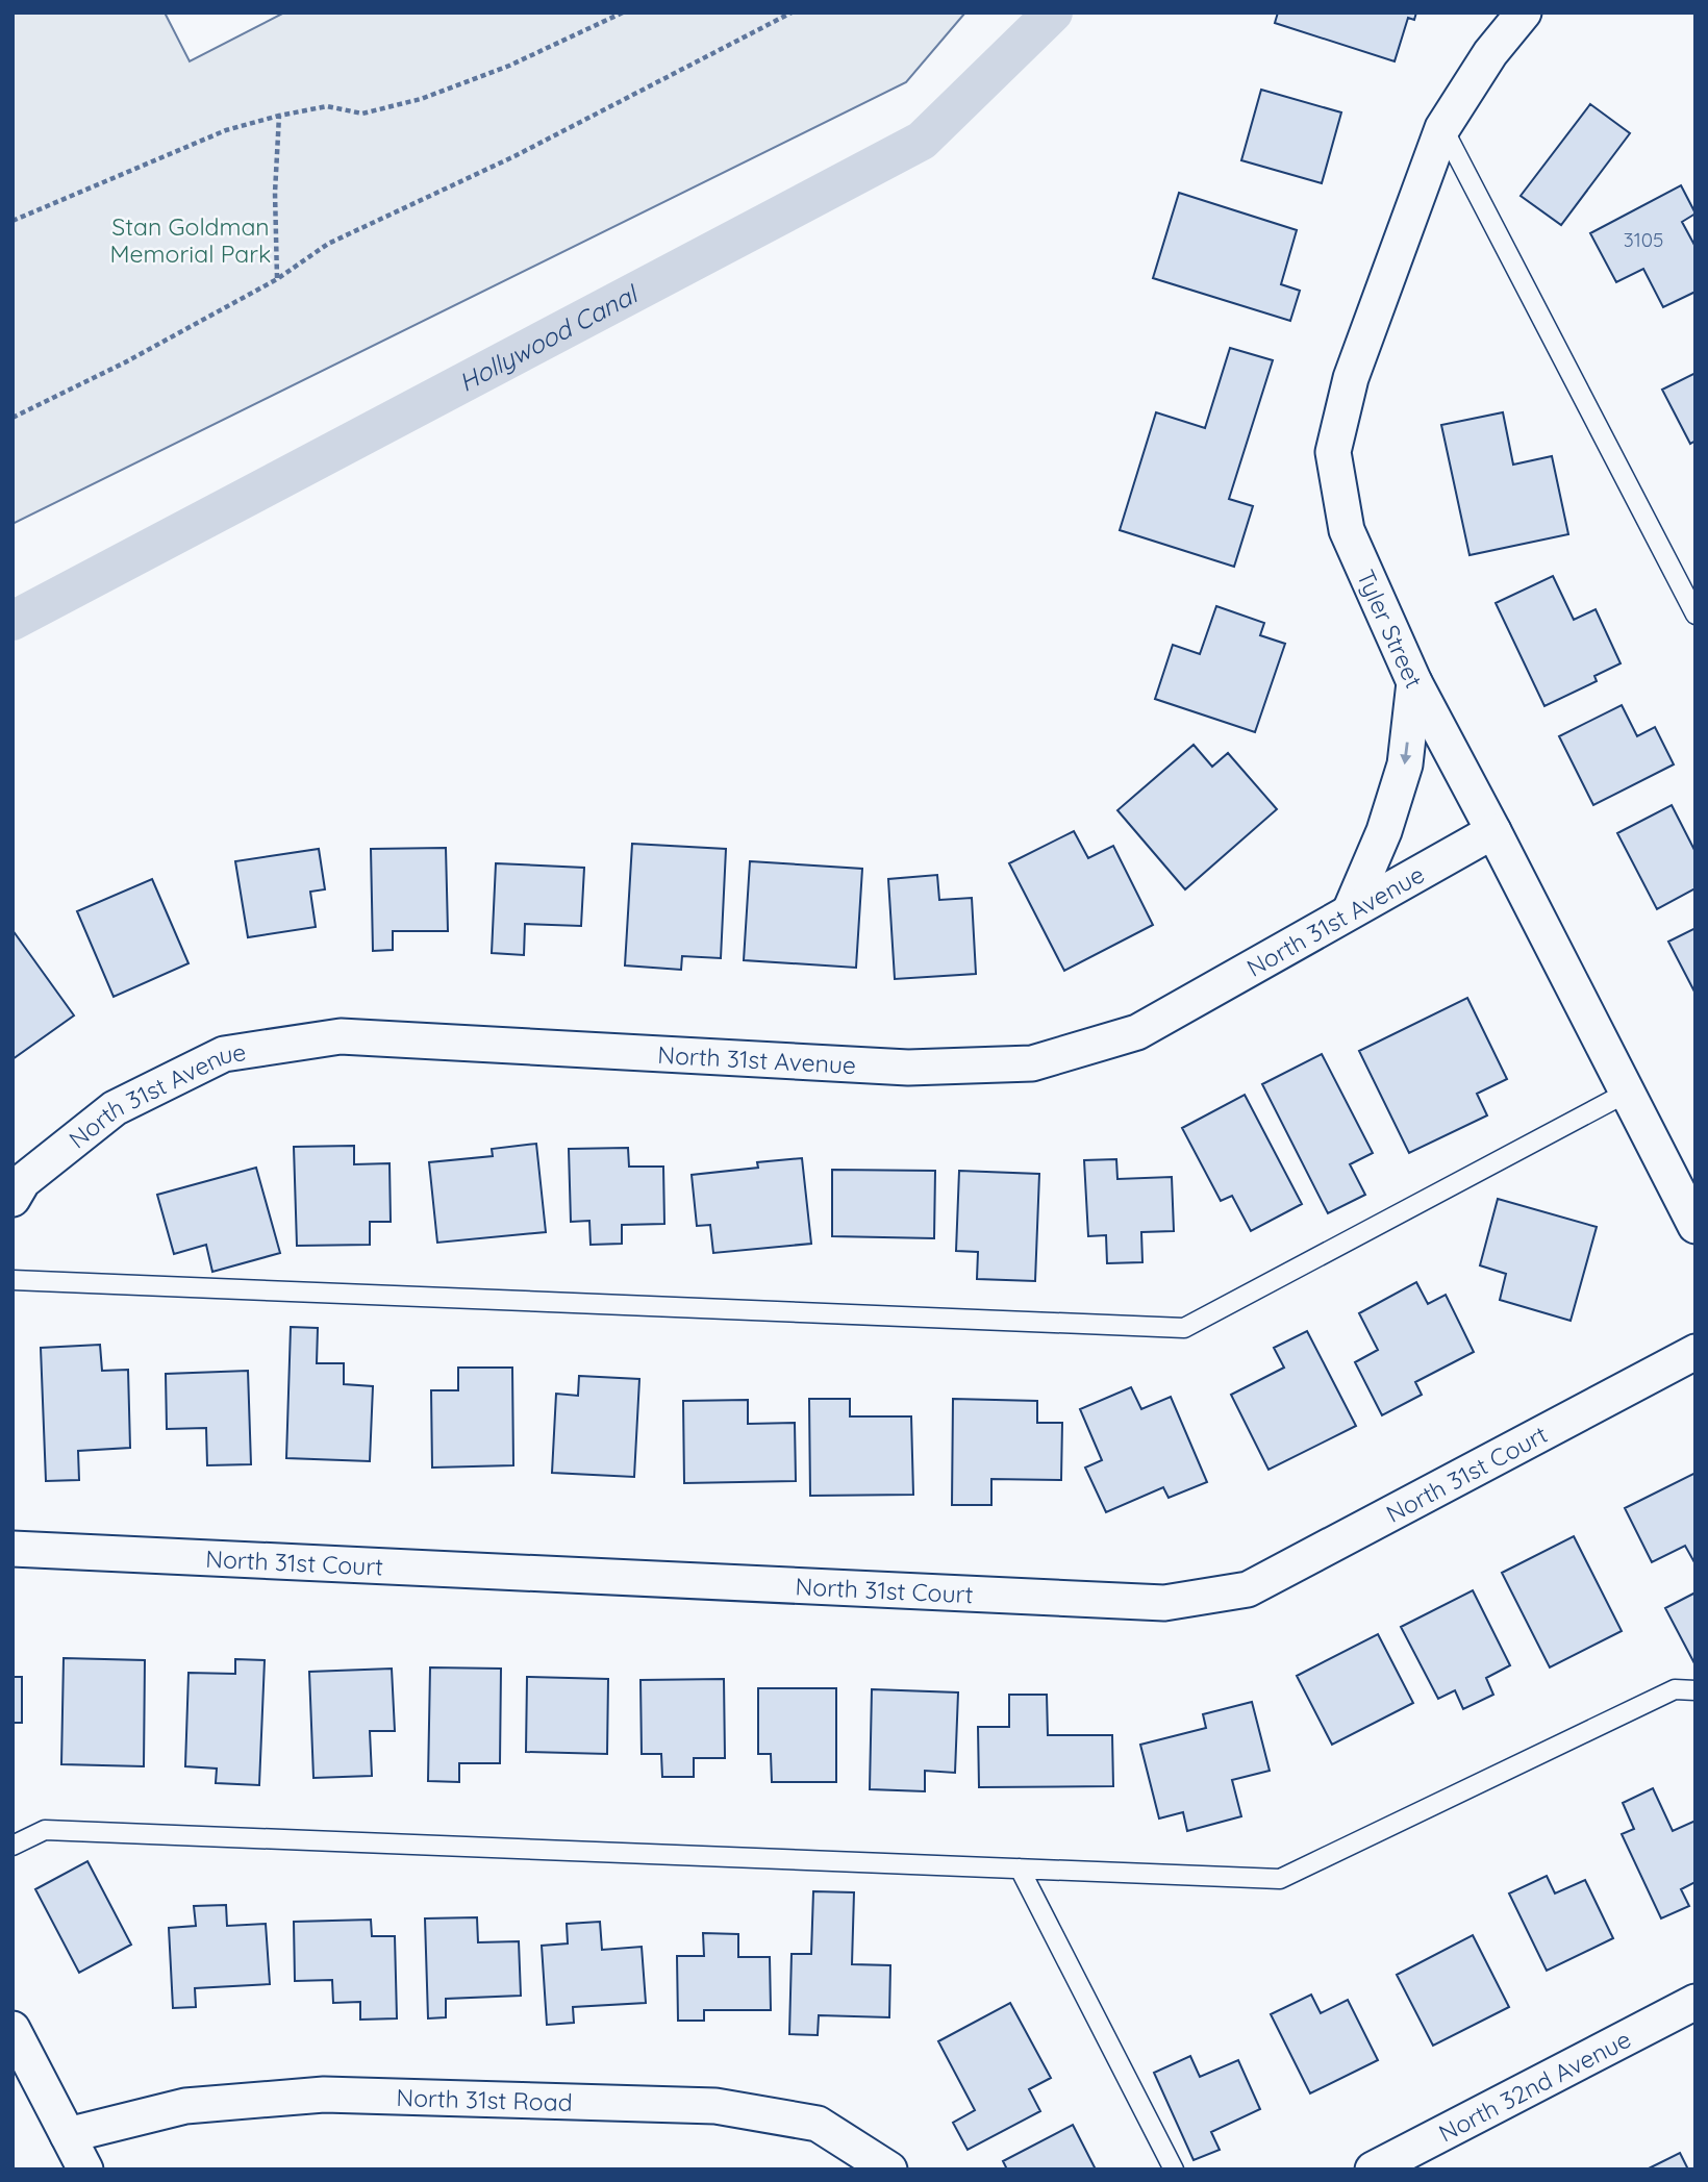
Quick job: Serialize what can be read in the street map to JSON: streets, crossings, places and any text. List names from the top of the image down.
{
  "streets": {
    "street": [
      "Tyler Street",
      "North 31st Avenue",
      "North 31st Court",
      "North 32nd Avenue",
      "North 31st Road"
    ]
  },
  "crossings": [
    ["Tyler Street", "North 31st Avenue"]
  ],
  "water": ["Hollywood Canal"],
  "parks": ["Stan Goldman Memorial Park"],
  "house_numbers": ["3105"]
}
